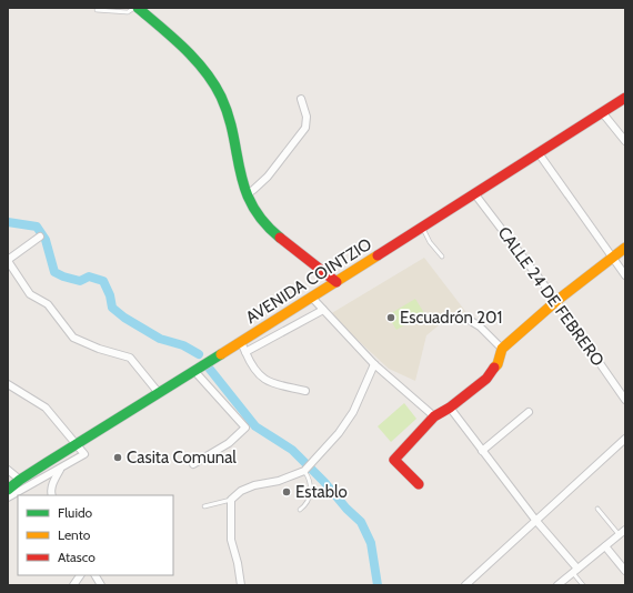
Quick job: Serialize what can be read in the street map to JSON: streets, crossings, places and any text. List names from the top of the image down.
{
  "streets": {
    "main road": ["AVENIDA COINTZIO"],
    "street": ["CALLE 24 DE FEBRERO"]
  },
  "crossings": [
    ["AVENIDA COINTZIO", "CALLE 24 DE FEBRERO"]
  ],
  "places": ["Escuadrón 201", "Casita Comunal", "Establo"],
  "legend": ["Fluido", "Lento", "Atasco"]
}
